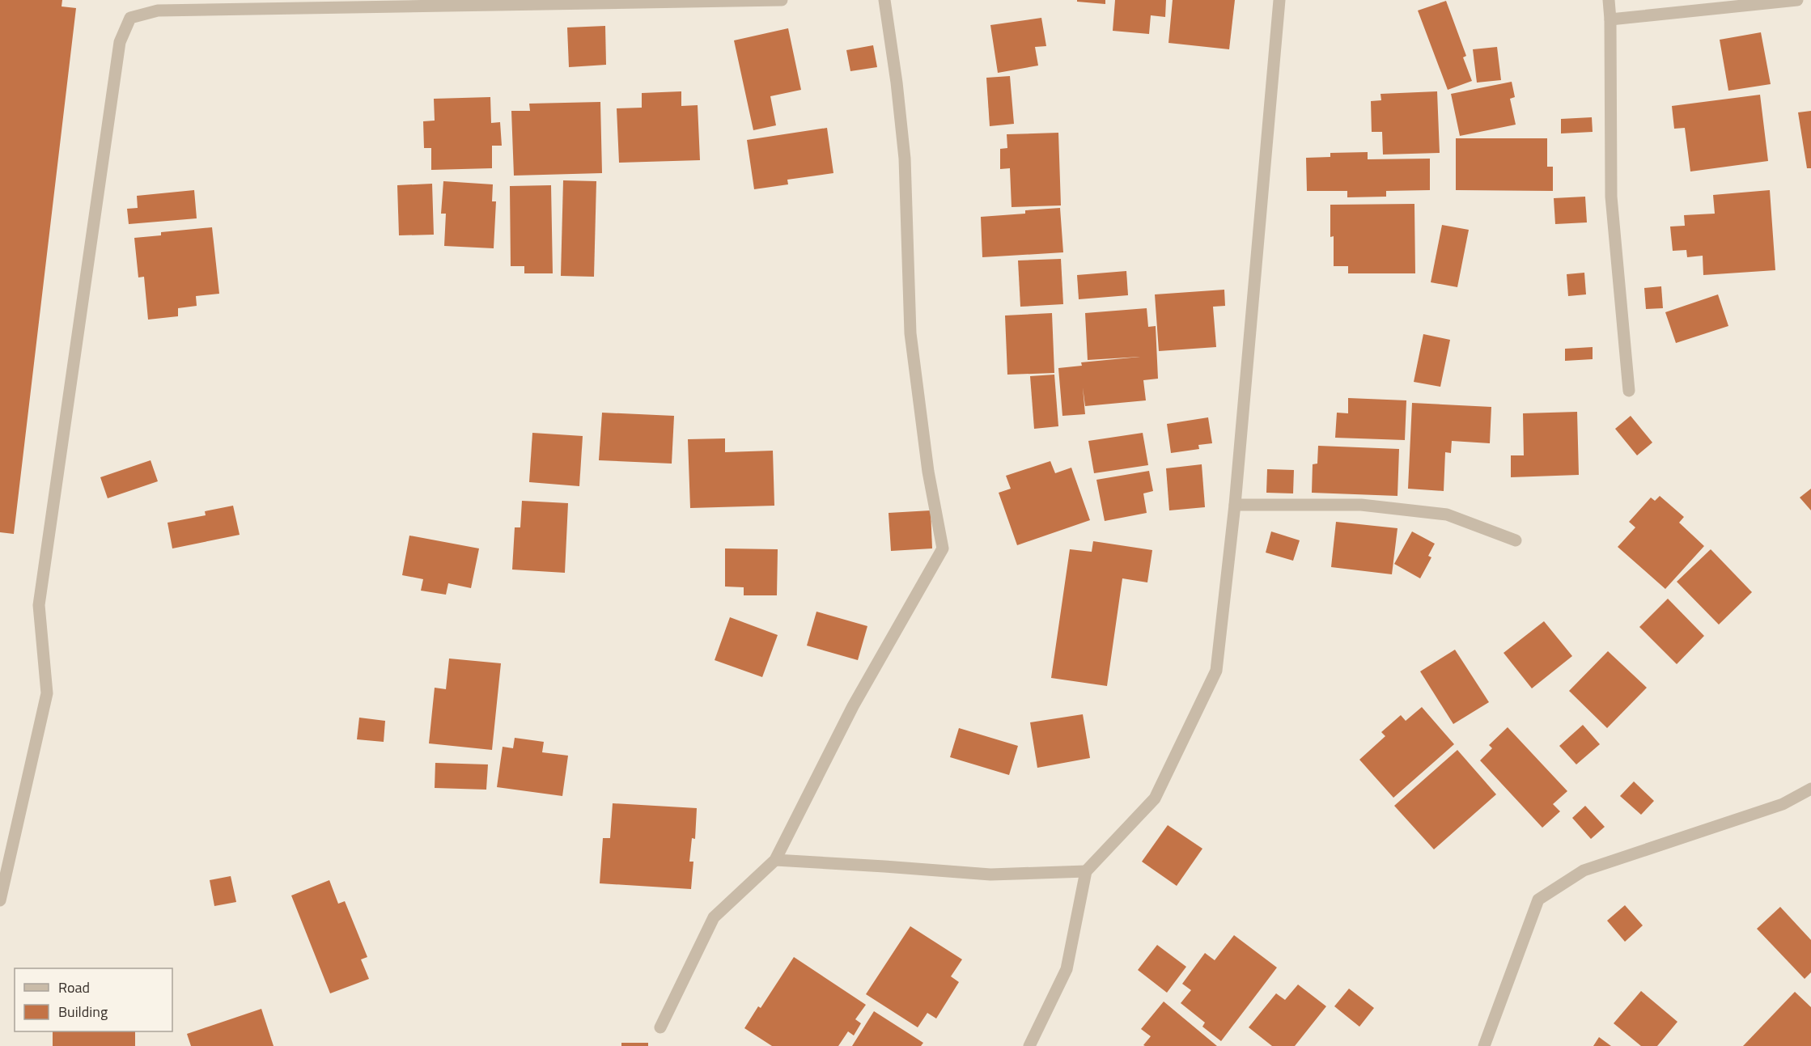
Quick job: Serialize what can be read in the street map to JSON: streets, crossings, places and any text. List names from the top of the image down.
{
  "legend": ["Road", "Building"]
}
